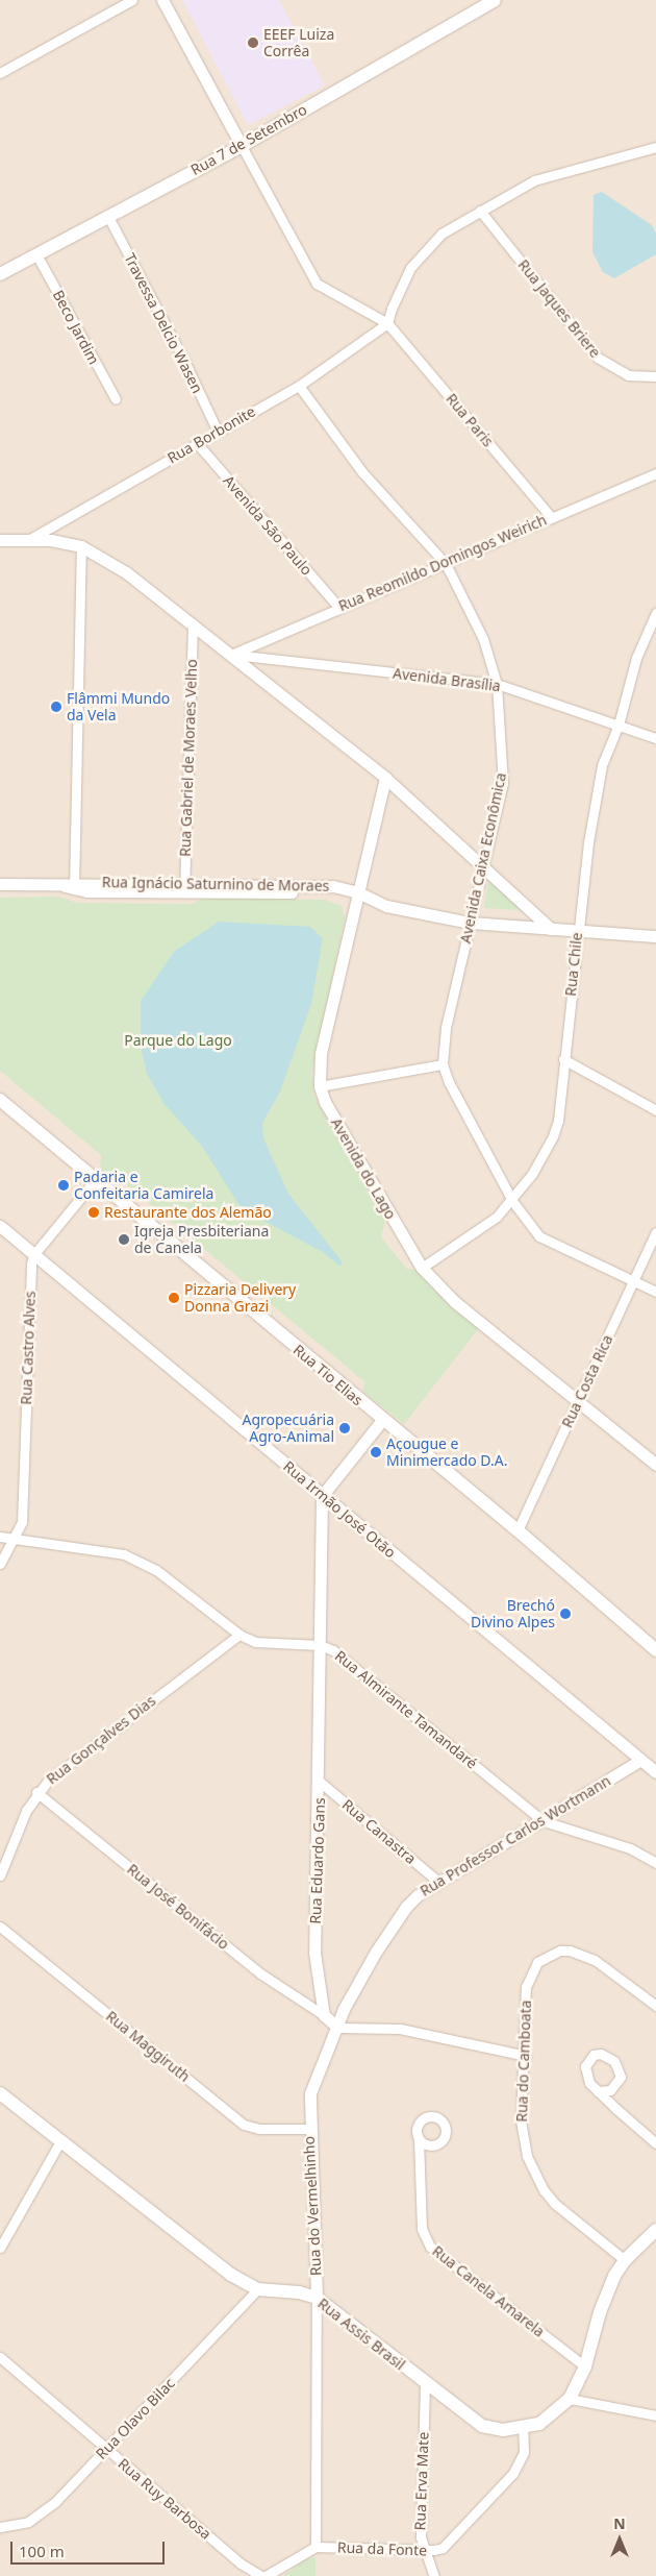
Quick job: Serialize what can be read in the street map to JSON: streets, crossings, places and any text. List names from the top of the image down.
{
  "streets": {
    "main road": ["Rua 7 de Setembro", "Rua Tio Elias", "Rua Assis Brasil"],
    "street": [
      "Rua Jaques Briere",
      "Travessa Delcio Wasen",
      "Beco Jardim",
      "Rua Paris",
      "Rua Borbonite",
      "Avenida São Paulo",
      "Rua Reomildo Domingos Weirich",
      "Avenida Brasília",
      "Rua Gabriel de Moraes Velho",
      "Avenida Caixa Econômica",
      "Rua Ignácio Saturnino de Moraes",
      "Rua Chile",
      "Avenida do Lago",
      "Rua Castro Alves",
      "Rua Costa Rica",
      "Rua Irmão José Otão",
      "Rua Almirante Tamandaré",
      "Rua Gonçalves Dias",
      "Rua Canastra",
      "Rua Professor Carlos Wortmann",
      "Rua Eduardo Gans",
      "Rua José Bonifácio",
      "Rua Maggiruth",
      "Rua do Camboata",
      "Rua do Vermelhinho",
      "Rua Canela Amarela",
      "Rua Olavo Bilac",
      "Rua Erva Mate",
      "Rua Ruy Barbosa",
      "Rua da Fonte"
    ]
  },
  "crossings": [
    ["Rua 7 de Setembro", "Travessa Delcio Wasen"],
    ["Rua 7 de Setembro", "Beco Jardim"],
    ["Travessa Delcio Wasen", "Rua Borbonite"],
    ["Rua Paris", "Rua Borbonite"],
    ["Rua Paris", "Rua Reomildo Domingos Weirich"],
    ["Rua Borbonite", "Avenida São Paulo"],
    ["Rua Borbonite", "Avenida Caixa Econômica"],
    ["Avenida São Paulo", "Rua Reomildo Domingos Weirich"],
    ["Rua Reomildo Domingos Weirich", "Avenida Brasília"],
    ["Rua Reomildo Domingos Weirich", "Avenida Caixa Econômica"],
    ["Avenida Brasília", "Avenida Caixa Econômica"],
    ["Avenida Brasília", "Rua Chile"],
    ["Rua Gabriel de Moraes Velho", "Rua Ignácio Saturnino de Moraes"],
    ["Avenida Caixa Econômica", "Rua Ignácio Saturnino de Moraes"],
    ["Avenida Caixa Econômica", "Rua Chile"],
    ["Avenida Caixa Econômica", "Rua Costa Rica"],
    ["Rua Ignácio Saturnino de Moraes", "Rua Chile"],
    ["Rua Chile", "Avenida do Lago"],
    ["Avenida do Lago", "Rua Costa Rica"],
    ["Rua Castro Alves", "Rua Tio Elias"],
    ["Rua Castro Alves", "Rua Irmão José Otão"],
    ["Rua Castro Alves", "Rua Almirante Tamandaré"],
    ["Rua Tio Elias", "Rua Costa Rica"],
    ["Rua Irmão José Otão", "Rua Professor Carlos Wortmann"],
    ["Rua Irmão José Otão", "Rua Eduardo Gans"],
    ["Rua Almirante Tamandaré", "Rua Gonçalves Dias"],
    ["Rua Almirante Tamandaré", "Rua Professor Carlos Wortmann"],
    ["Rua Almirante Tamandaré", "Rua Eduardo Gans"],
    ["Rua Gonçalves Dias", "Rua José Bonifácio"],
    ["Rua Canastra", "Rua Professor Carlos Wortmann"],
    ["Rua Canastra", "Rua Eduardo Gans"],
    ["Rua Professor Carlos Wortmann", "Rua do Vermelhinho"],
    ["Rua Eduardo Gans", "Rua José Bonifácio"],
    ["Rua Maggiruth", "Rua do Vermelhinho"],
    ["Rua do Camboata", "Rua Assis Brasil"],
    ["Rua do Vermelhinho", "Rua Assis Brasil"],
    ["Rua do Vermelhinho", "Rua da Fonte"],
    ["Rua Canela Amarela", "Rua Assis Brasil"],
    ["Rua Assis Brasil", "Rua Olavo Bilac"],
    ["Rua Assis Brasil", "Rua Erva Mate"],
    ["Rua Assis Brasil", "Rua da Fonte"],
    ["Rua Olavo Bilac", "Rua Ruy Barbosa"],
    ["Rua Erva Mate", "Rua da Fonte"]
  ],
  "parks": ["Parque do Lago"],
  "places": [
    "EEEF Luiza Corrêa",
    "Flâmmi Mundo da Vela",
    "Padaria e Confeitaria Camirela",
    "Restaurante dos Alemão",
    "Igreja Presbiteriana de Canela",
    "Pizzaria Delivery Donna Grazi",
    "Agropecuária Agro-Animal",
    "Açougue e Minimercado D.A.",
    "Brechó Divino Alpes"
  ],
  "scale_bar": "100 m",
  "north": "top"
}
